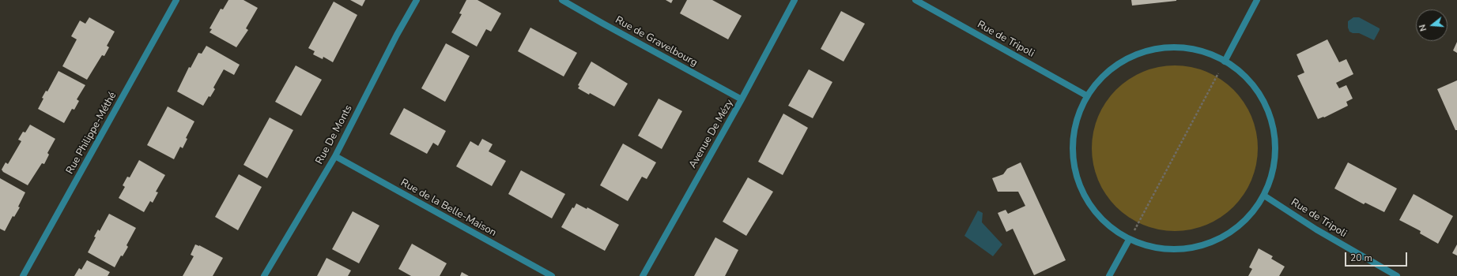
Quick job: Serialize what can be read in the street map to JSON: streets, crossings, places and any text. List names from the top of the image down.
{
  "streets": {
    "street": [
      "Rue de Tripoli",
      "Rue de Gravelbourg",
      "Rue Philippe-Méthé",
      "Avenue De Mézy",
      "Rue De Monts",
      "Rue de la Belle-Maison"
    ]
  },
  "crossings": [
    ["Rue de Gravelbourg", "Avenue De Mézy"],
    ["Rue De Monts", "Rue de la Belle-Maison"]
  ],
  "scale_bar": "20 m",
  "north": "left"
}
